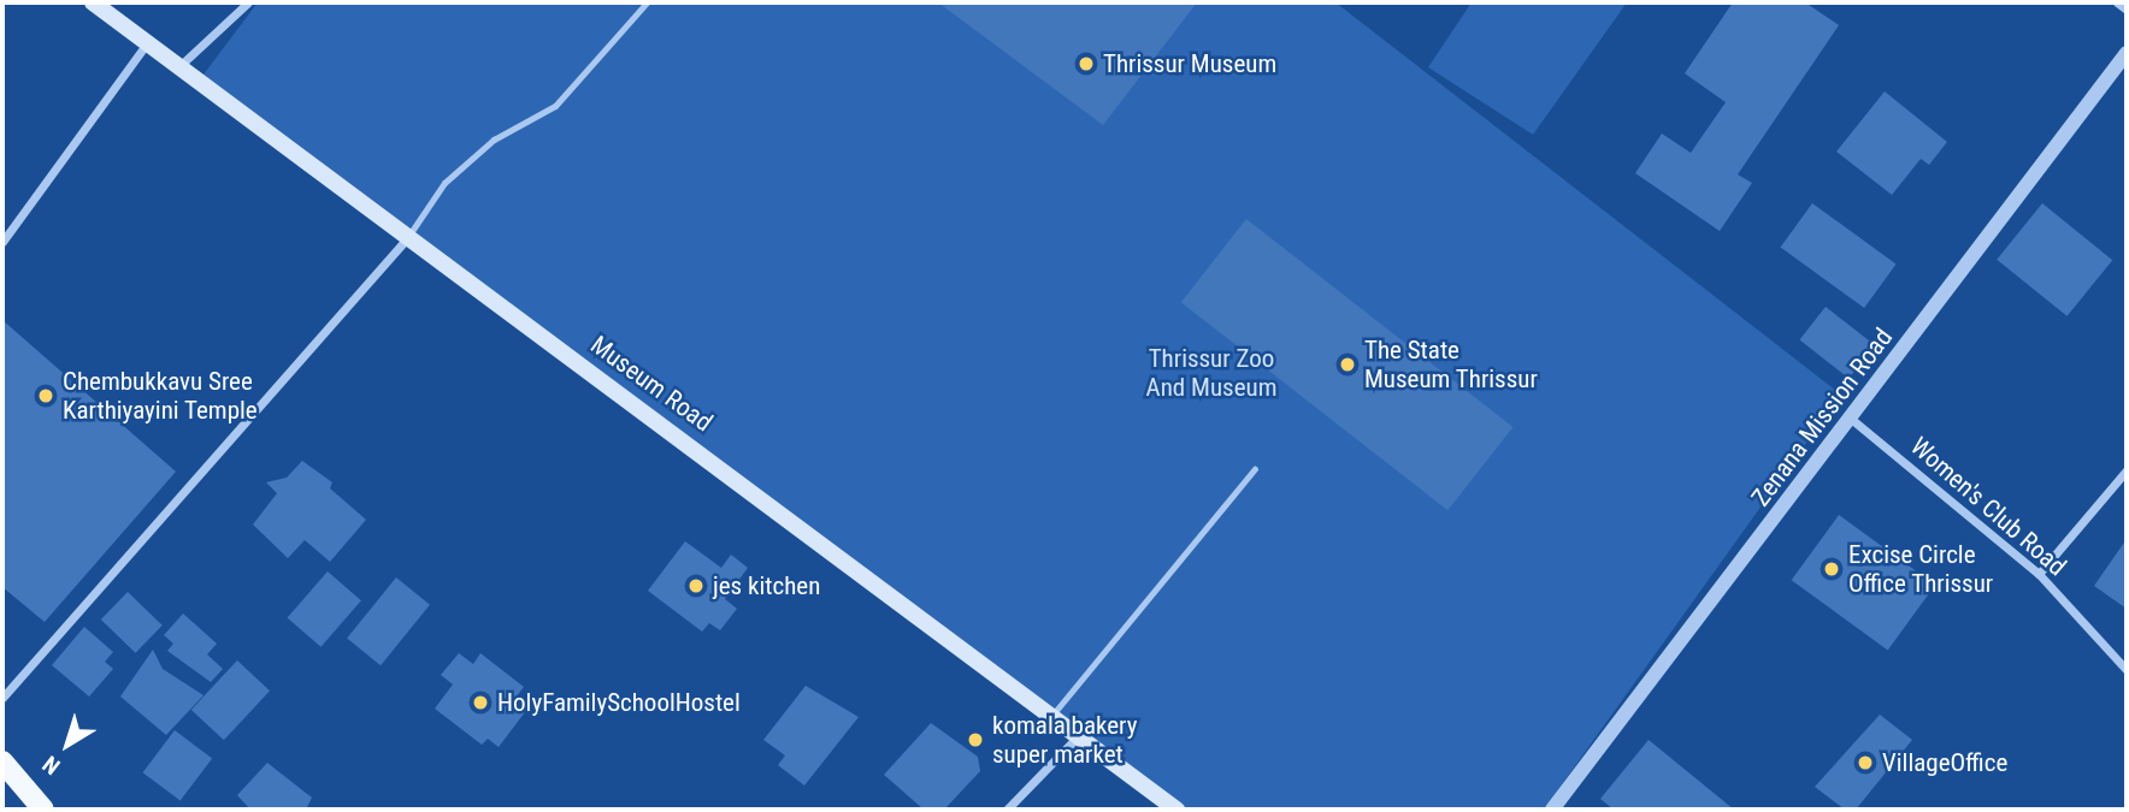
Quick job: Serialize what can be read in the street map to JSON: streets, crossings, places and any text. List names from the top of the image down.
{
  "streets": {
    "main road": ["Museum Road"],
    "street": ["Zenana Mission Road", "Women's Club Road"]
  },
  "crossings": [
    ["Zenana Mission Road", "Women's Club Road"]
  ],
  "parks": ["Thrissur Zoo And Museum"],
  "places": [
    "Thrissur Museum",
    "The State Museum Thrissur",
    "Chembukkavu Sree Karthiyayini Temple",
    "Excise Circle Office Thrissur",
    "jes kitchen",
    "HolyFamilySchoolHostel",
    "komala bakery super market",
    "VillageOffice"
  ],
  "north": "bottom left"
}
